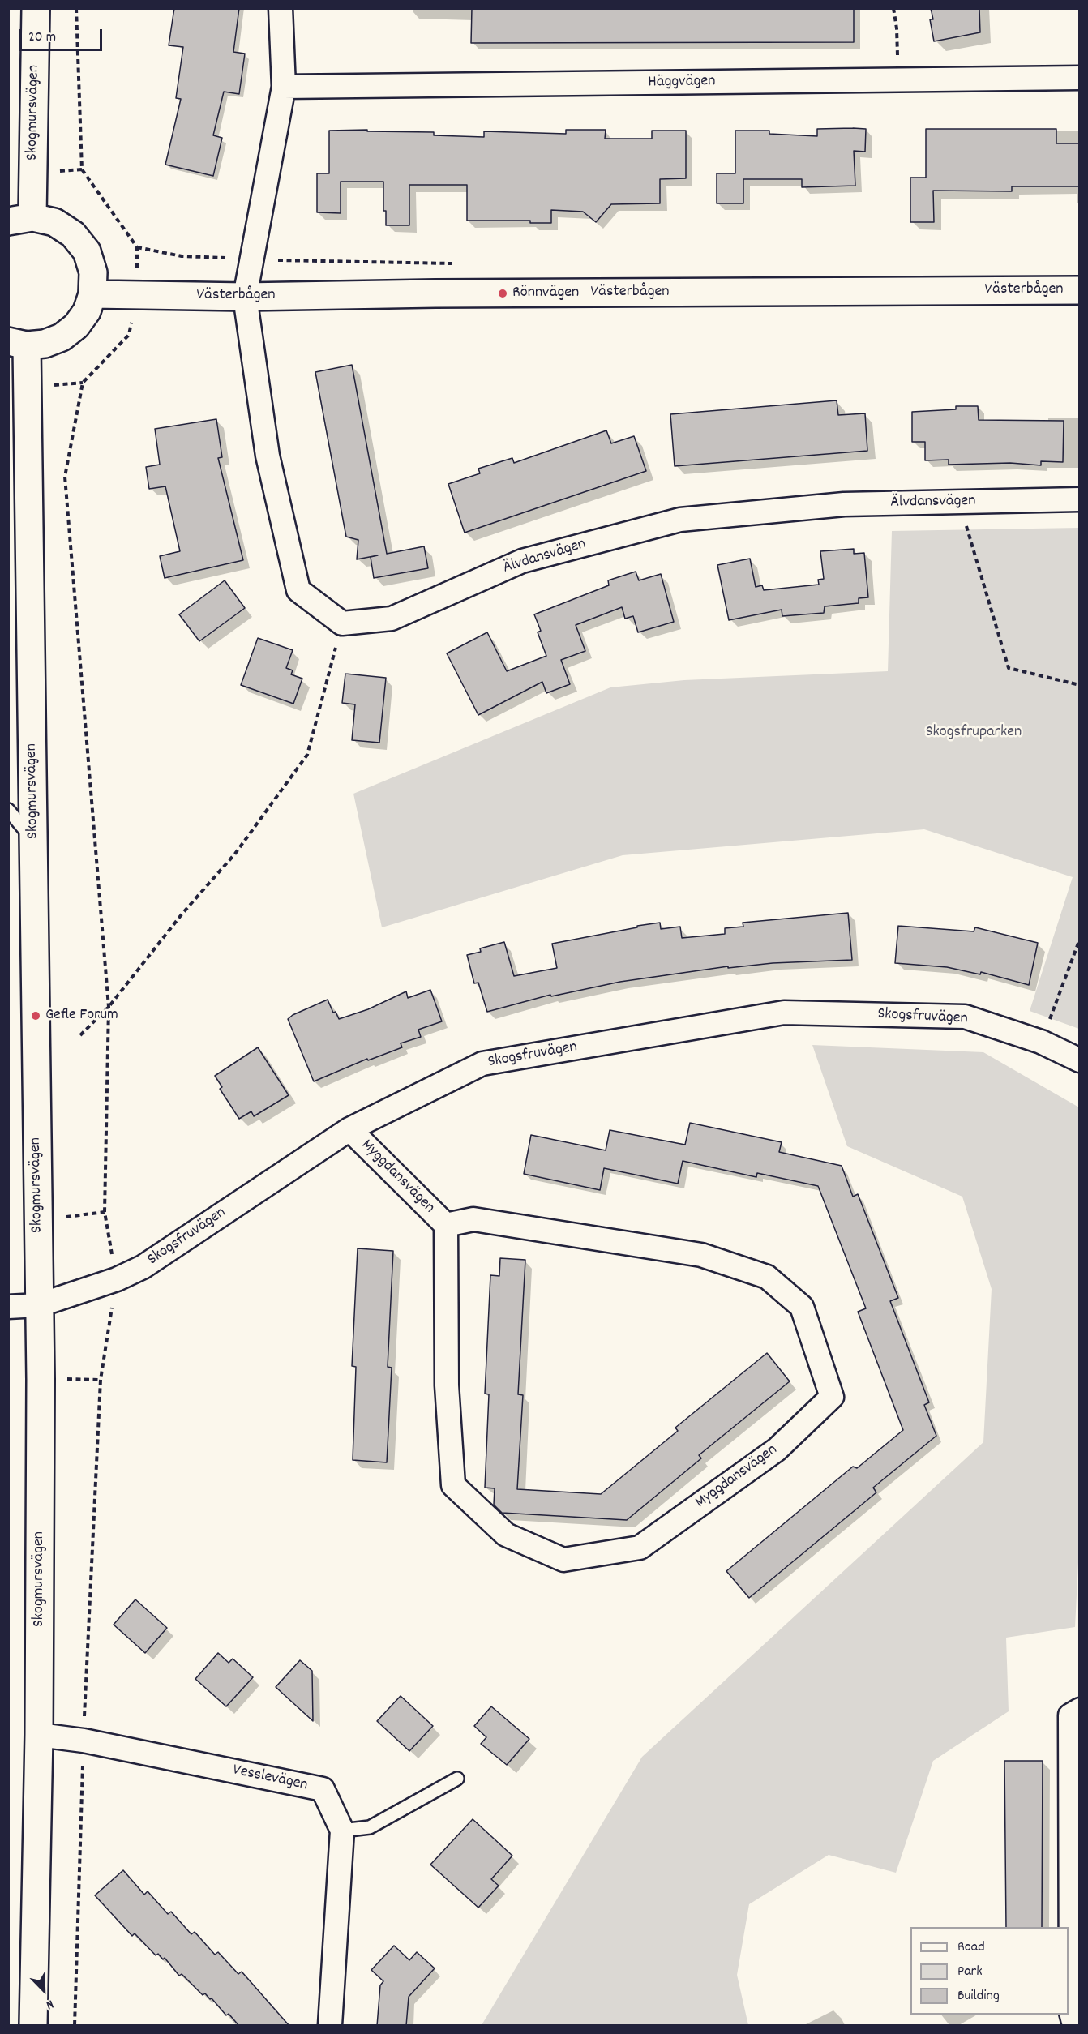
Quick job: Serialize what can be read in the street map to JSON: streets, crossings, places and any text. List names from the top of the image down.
{
  "streets": {
    "street": [
      "Häggvägen",
      "Skogmursvägen",
      "Västerbågen",
      "Älvdansvägen",
      "Skogsfruvägen",
      "Myggdansvägen",
      "Vesslevägen"
    ]
  },
  "crossings": [
    ["Skogmursvägen", "Västerbågen"],
    ["Skogmursvägen", "Skogsfruvägen"],
    ["Skogmursvägen", "Vesslevägen"],
    ["Skogsfruvägen", "Myggdansvägen"]
  ],
  "parks": ["Skogsfruparken"],
  "places": ["Rönnvägen", "Gefle Forum"],
  "legend": ["Road", "Park", "Building"],
  "scale_bar": "20 m",
  "north": "bottom right"
}
